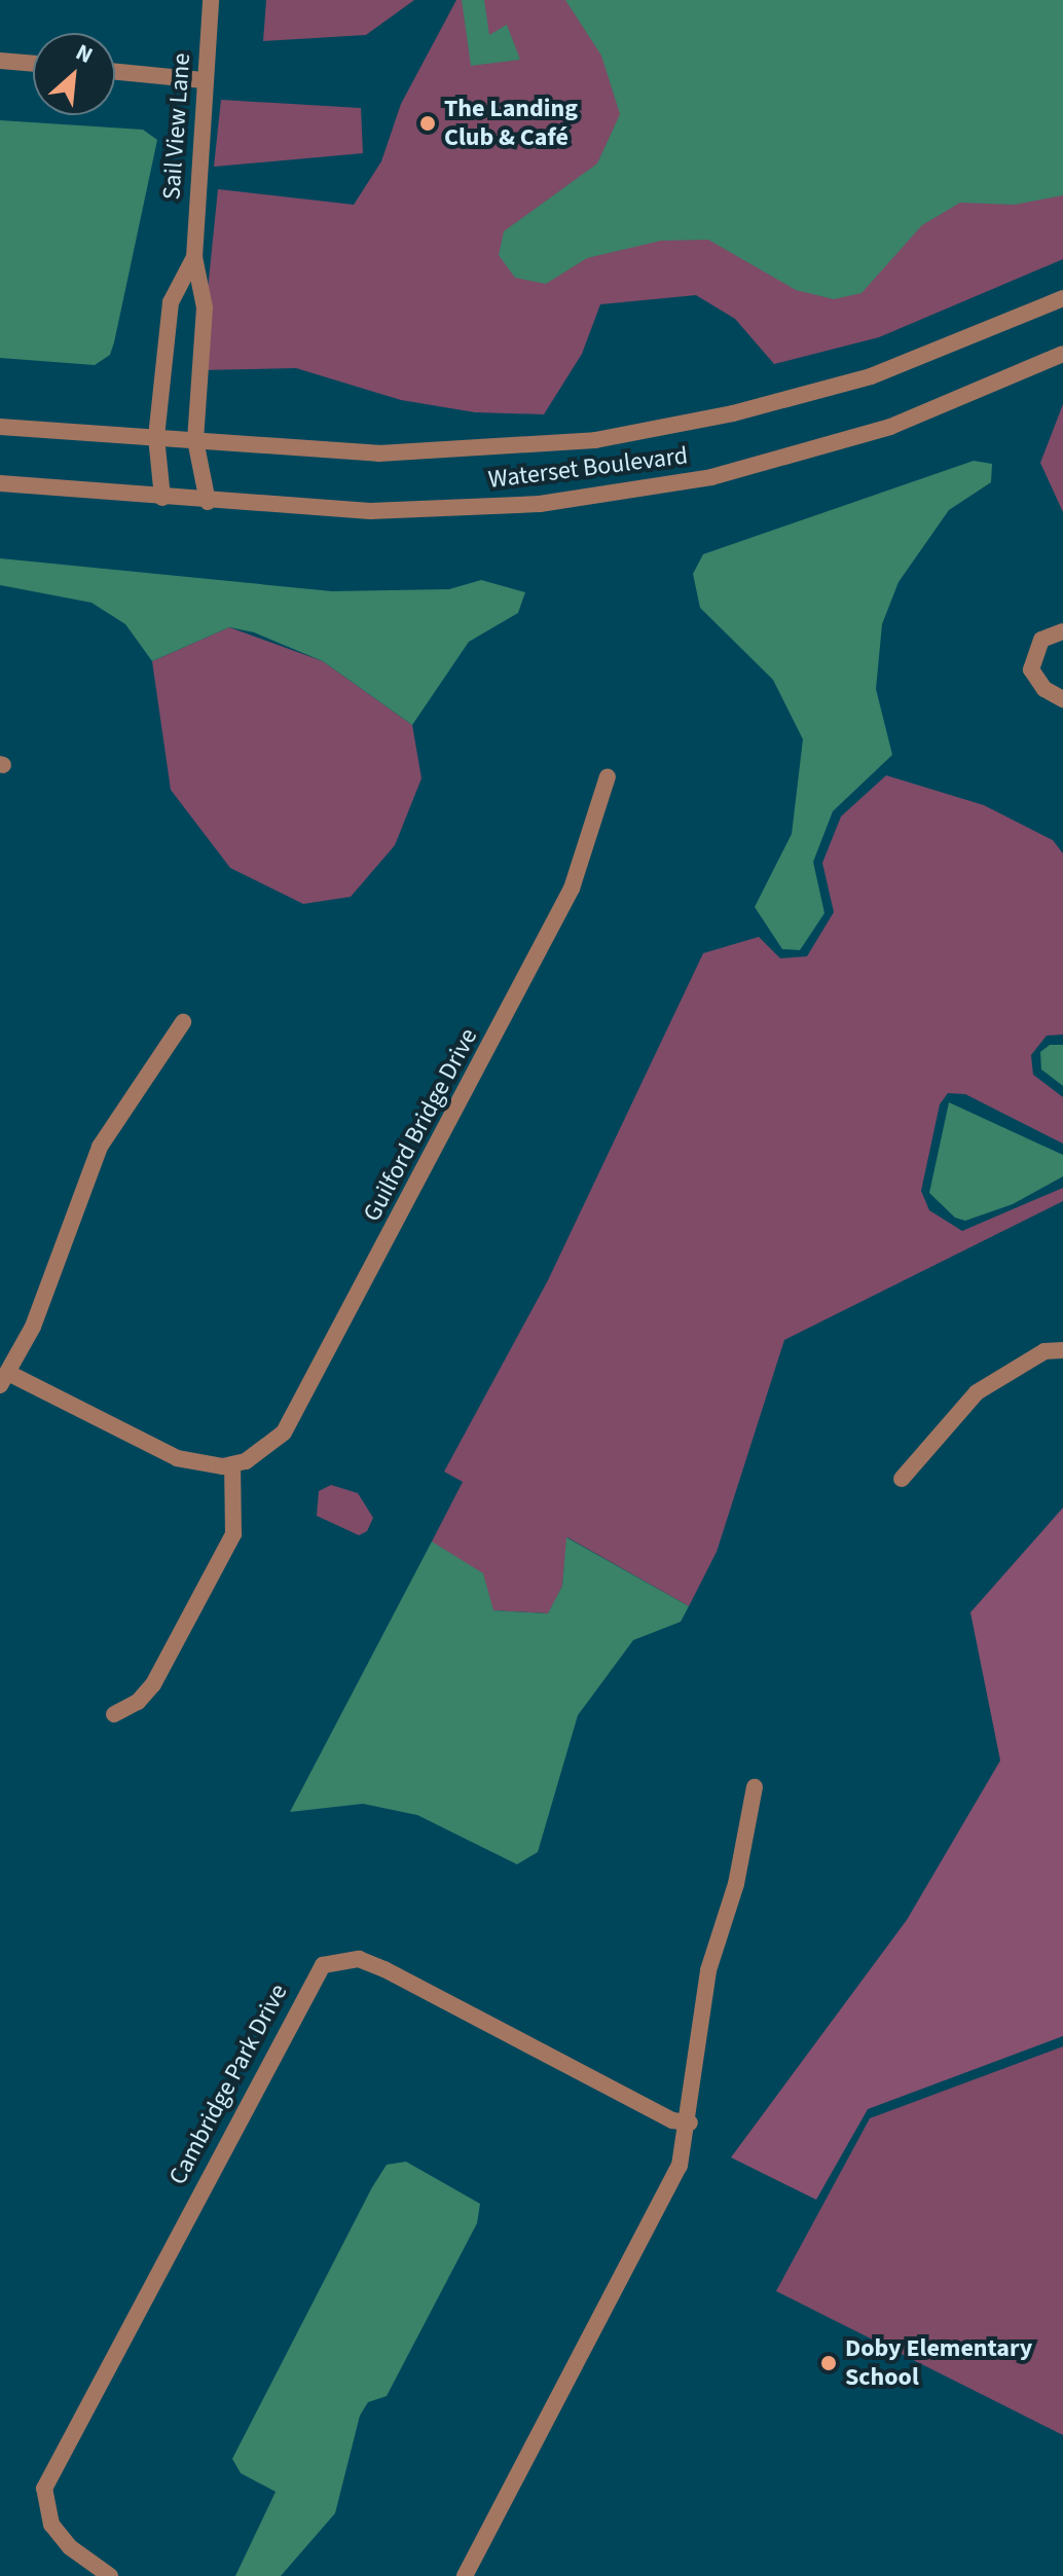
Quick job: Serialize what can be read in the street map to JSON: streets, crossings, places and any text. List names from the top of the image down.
{
  "streets": {
    "street": [
      "Sail View Lane",
      "Waterset Boulevard",
      "Guilford Bridge Drive",
      "Cambridge Park Drive"
    ]
  },
  "crossings": [
    ["Sail View Lane", "Waterset Boulevard"]
  ],
  "places": ["The Landing Club & Café", "Doby Elementary School"],
  "north": "top right"
}
